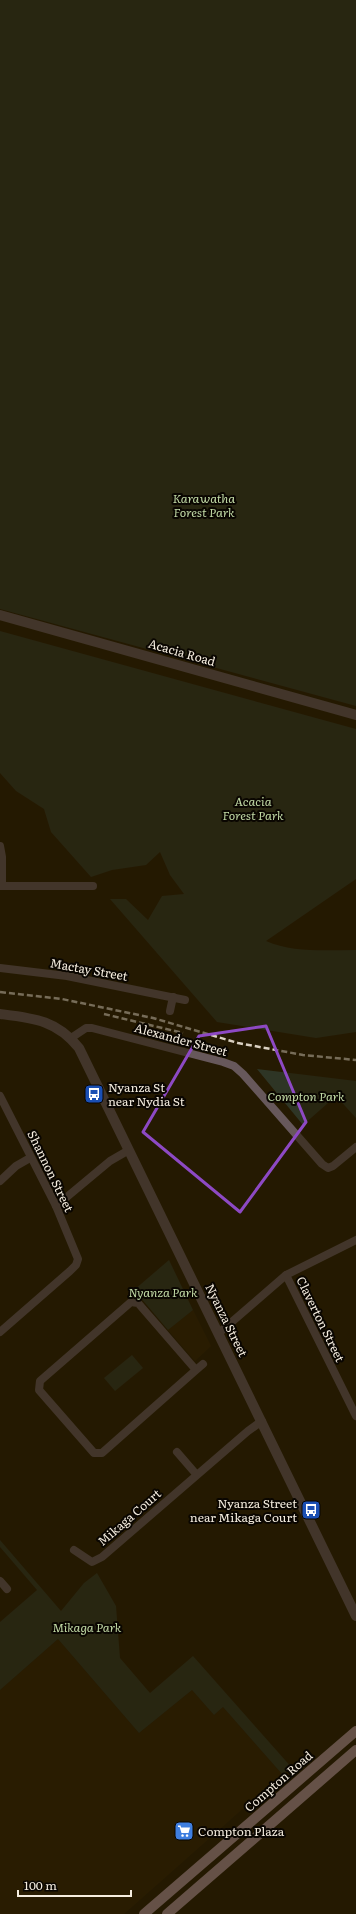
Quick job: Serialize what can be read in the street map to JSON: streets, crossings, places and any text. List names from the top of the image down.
{
  "streets": {
    "main road": ["Compton Road"],
    "street": [
      "Acacia Road",
      "Mactay Street",
      "Alexander Street",
      "Shannon Street",
      "Claverton Street",
      "Nyanza Street",
      "Mikaga Court"
    ]
  },
  "crossings": [
    ["Alexander Street", "Nyanza Street"],
    ["Nyanza Street", "Mikaga Court"]
  ],
  "parks": [
    "Karawatha Forest Park",
    "Acacia Forest Park",
    "Compton Park",
    "Nyanza Park",
    "Mikaga Park"
  ],
  "places": {
    "bus stop": ["Nyanza St near Nydia St", "Nyanza Street near Mikaga Court"],
    "supermarket": ["Compton Plaza"]
  },
  "scale_bar": "100 m"
}
